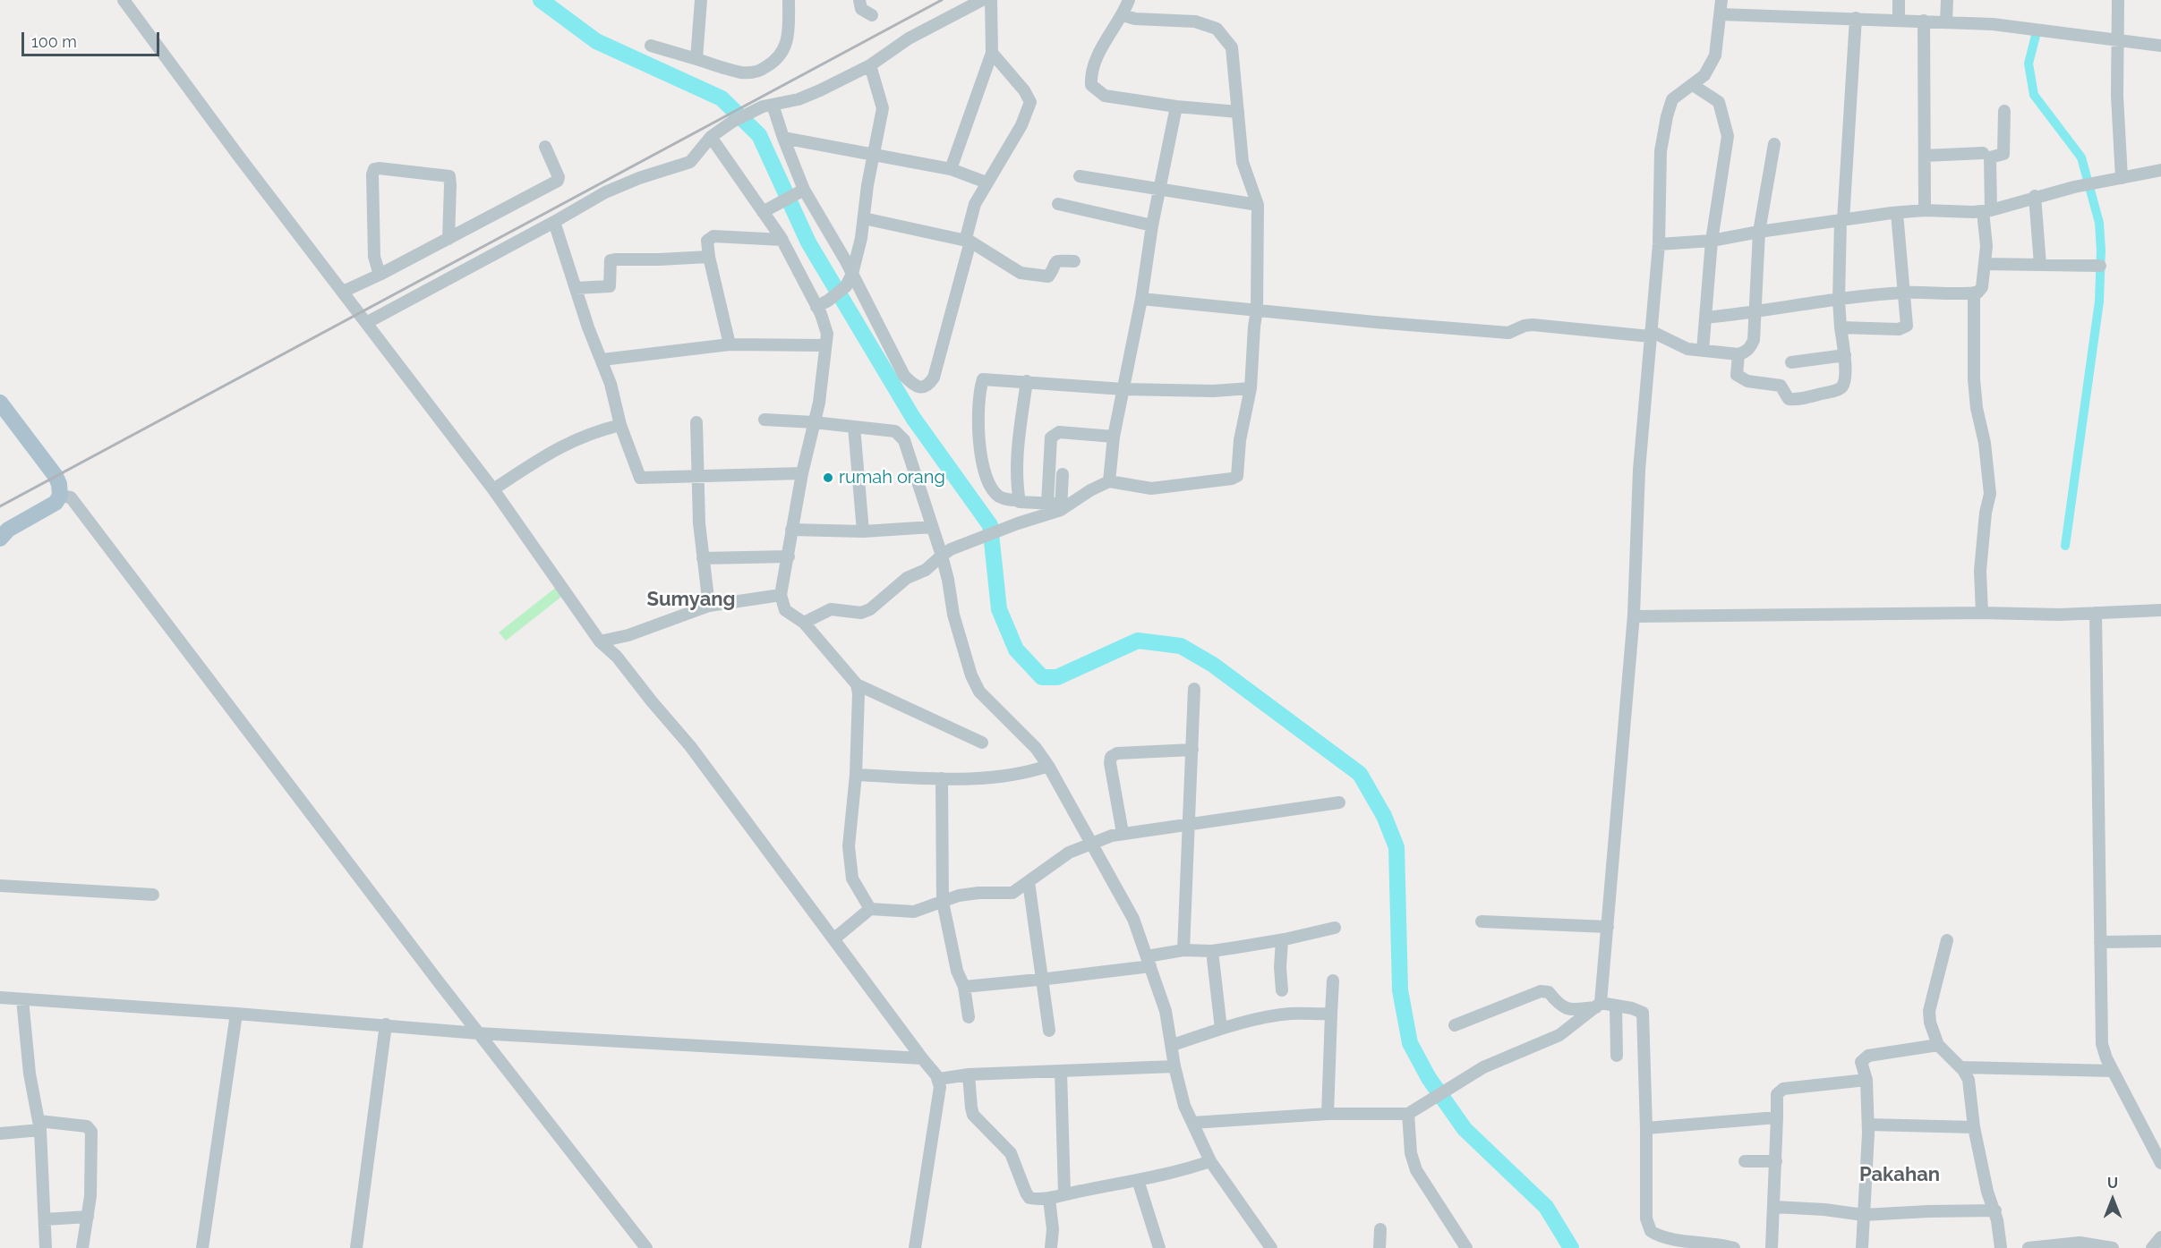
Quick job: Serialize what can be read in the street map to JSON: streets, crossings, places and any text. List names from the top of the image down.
{
  "districts": ["Sumyang", "Pakahan"],
  "places": ["rumah orang"],
  "scale_bar": "100 m",
  "north": "top"
}
